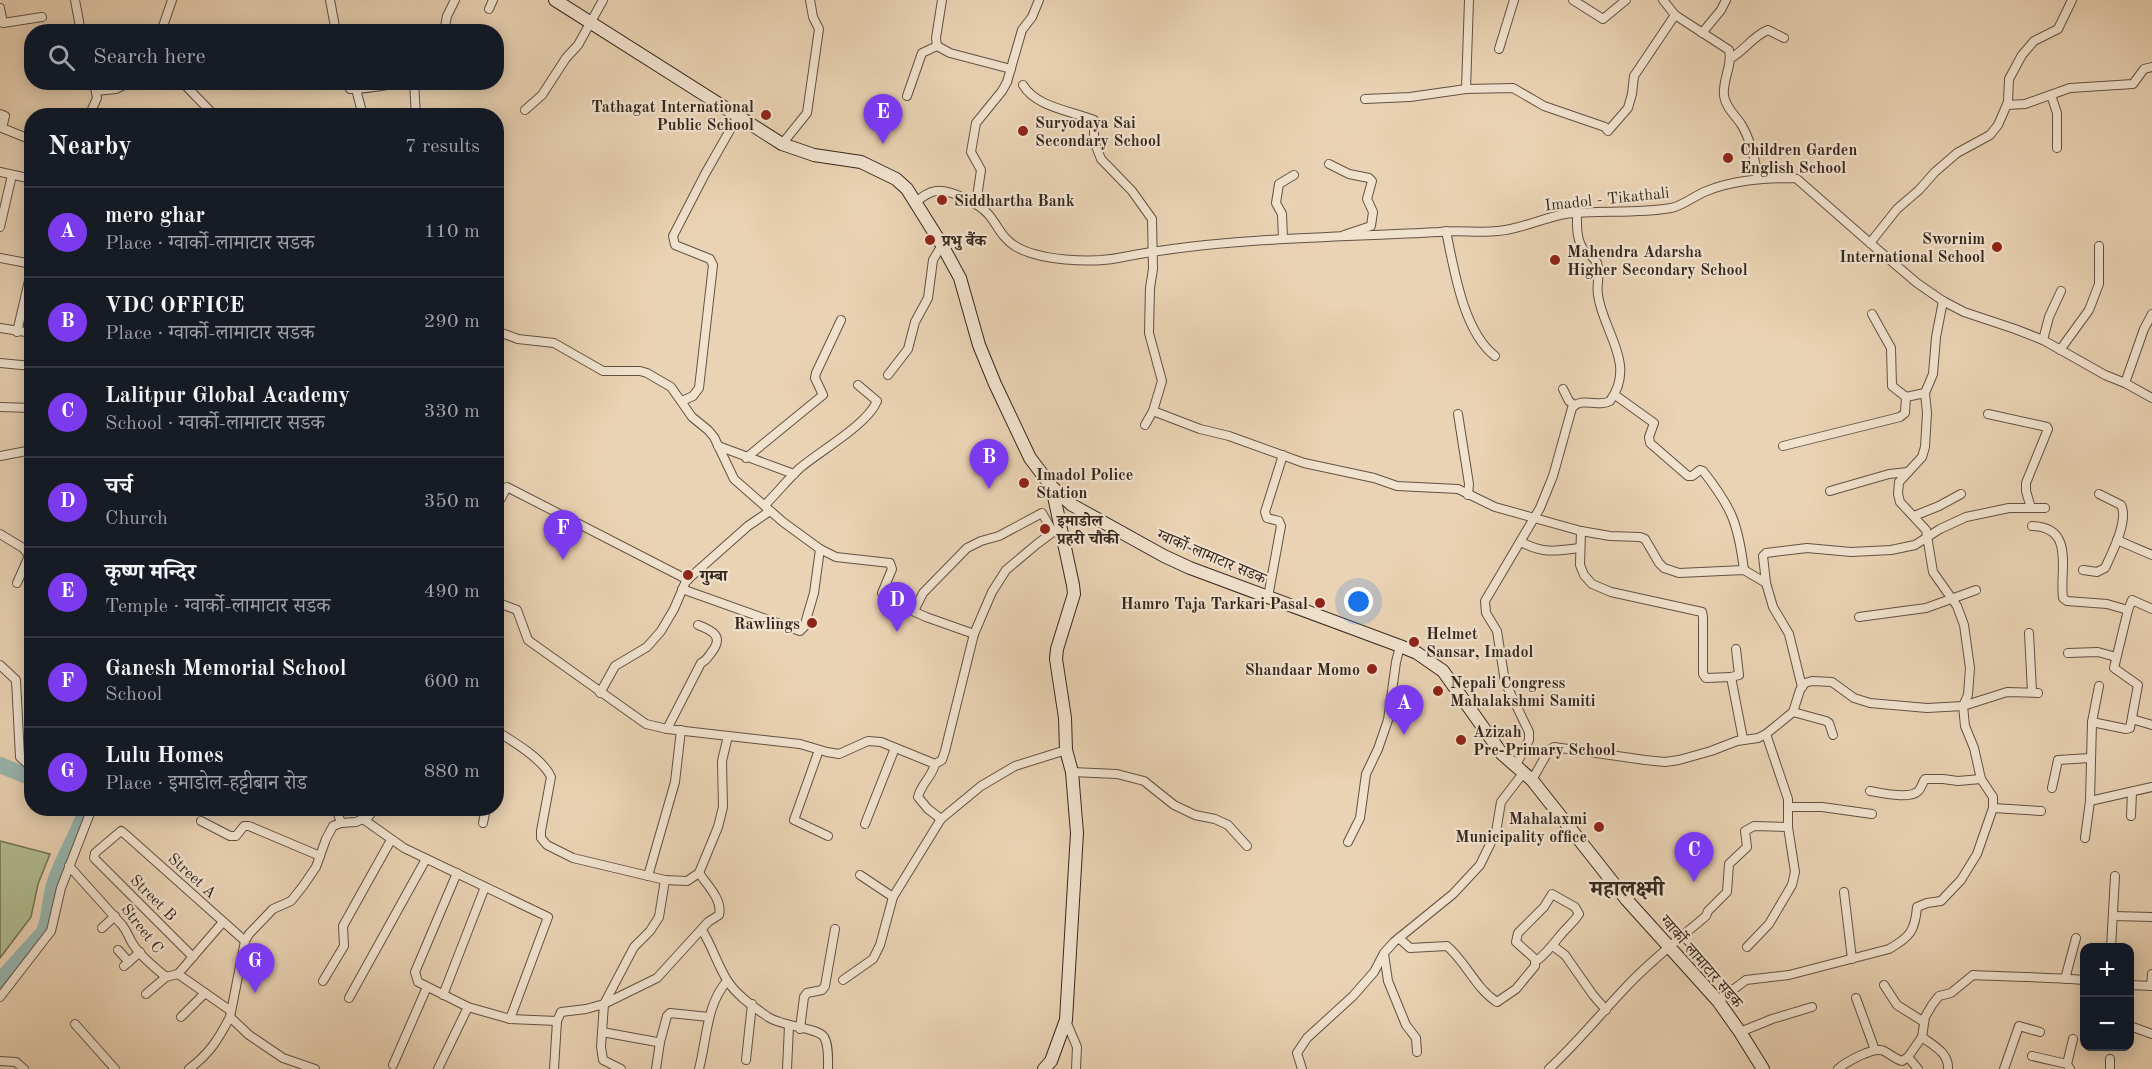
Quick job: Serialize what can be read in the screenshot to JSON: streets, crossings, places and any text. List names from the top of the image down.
{
  "streets": {
    "main road": ["ग्वार्को-लामाटार सडक"],
    "street": [
      "Imadol - Tikathali",
      "Street A",
      "Street B",
      "Street C"
    ]
  },
  "crossings": [
    ["Imadol - Tikathali", "ग्वार्को-लामाटार सडक"],
    ["Street A", "Street B"]
  ],
  "districts": ["महालक्ष्मी"],
  "places": [
    "Tathagat International Public School",
    "Suryodaya Sai Secondary School",
    "Children Garden English School",
    "Siddhartha Bank",
    "प्रभु बैंक",
    "Swornim International School",
    "Mahendra Adarsha Higher Secondary School",
    "Imadol Police Station",
    "इमाडोल प्रहरी चौकी",
    "गुम्बा",
    "Hamro Taja Tarkari Pasal",
    "Rawlings",
    "Helmet Sansar, Imadol",
    "Shandaar Momo",
    "Nepali Congress Mahalakshmi Samiti",
    "Azizah Pre-Primary School",
    "Mahalaxmi Municipality office"
  ],
  "page": {
    "search": "Search here",
    "pins": [
      "E",
      "B",
      "F",
      "D",
      "A",
      "C",
      "G"
    ],
    "heading": ["Nearby", "7 results"],
    "list": [
      {
        "mark": "A",
        "name": "mero ghar",
        "note": "Place · ग्वार्को-लामाटार सडक",
        "value": "110 m"
      },
      {
        "mark": "B",
        "name": "VDC OFFICE",
        "note": "Place · ग्वार्को-लामाटार सडक",
        "value": "290 m"
      },
      {
        "mark": "C",
        "name": "Lalitpur Global Academy",
        "note": "School · ग्वार्को-लामाटार सडक",
        "value": "330 m"
      },
      {
        "mark": "D",
        "name": "चर्च",
        "note": "Church",
        "value": "350 m"
      },
      {
        "mark": "E",
        "name": "कृष्ण मन्दिर",
        "note": "Temple · ग्वार्को-लामाटार सडक",
        "value": "490 m"
      },
      {
        "mark": "F",
        "name": "Ganesh Memorial School",
        "note": "School",
        "value": "600 m"
      },
      {
        "mark": "G",
        "name": "Lulu Homes",
        "note": "Place · इमाडोल-हट्टीबान रोड",
        "value": "880 m"
      }
    ],
    "map_buttons": ["+", "−"]
  }
}
